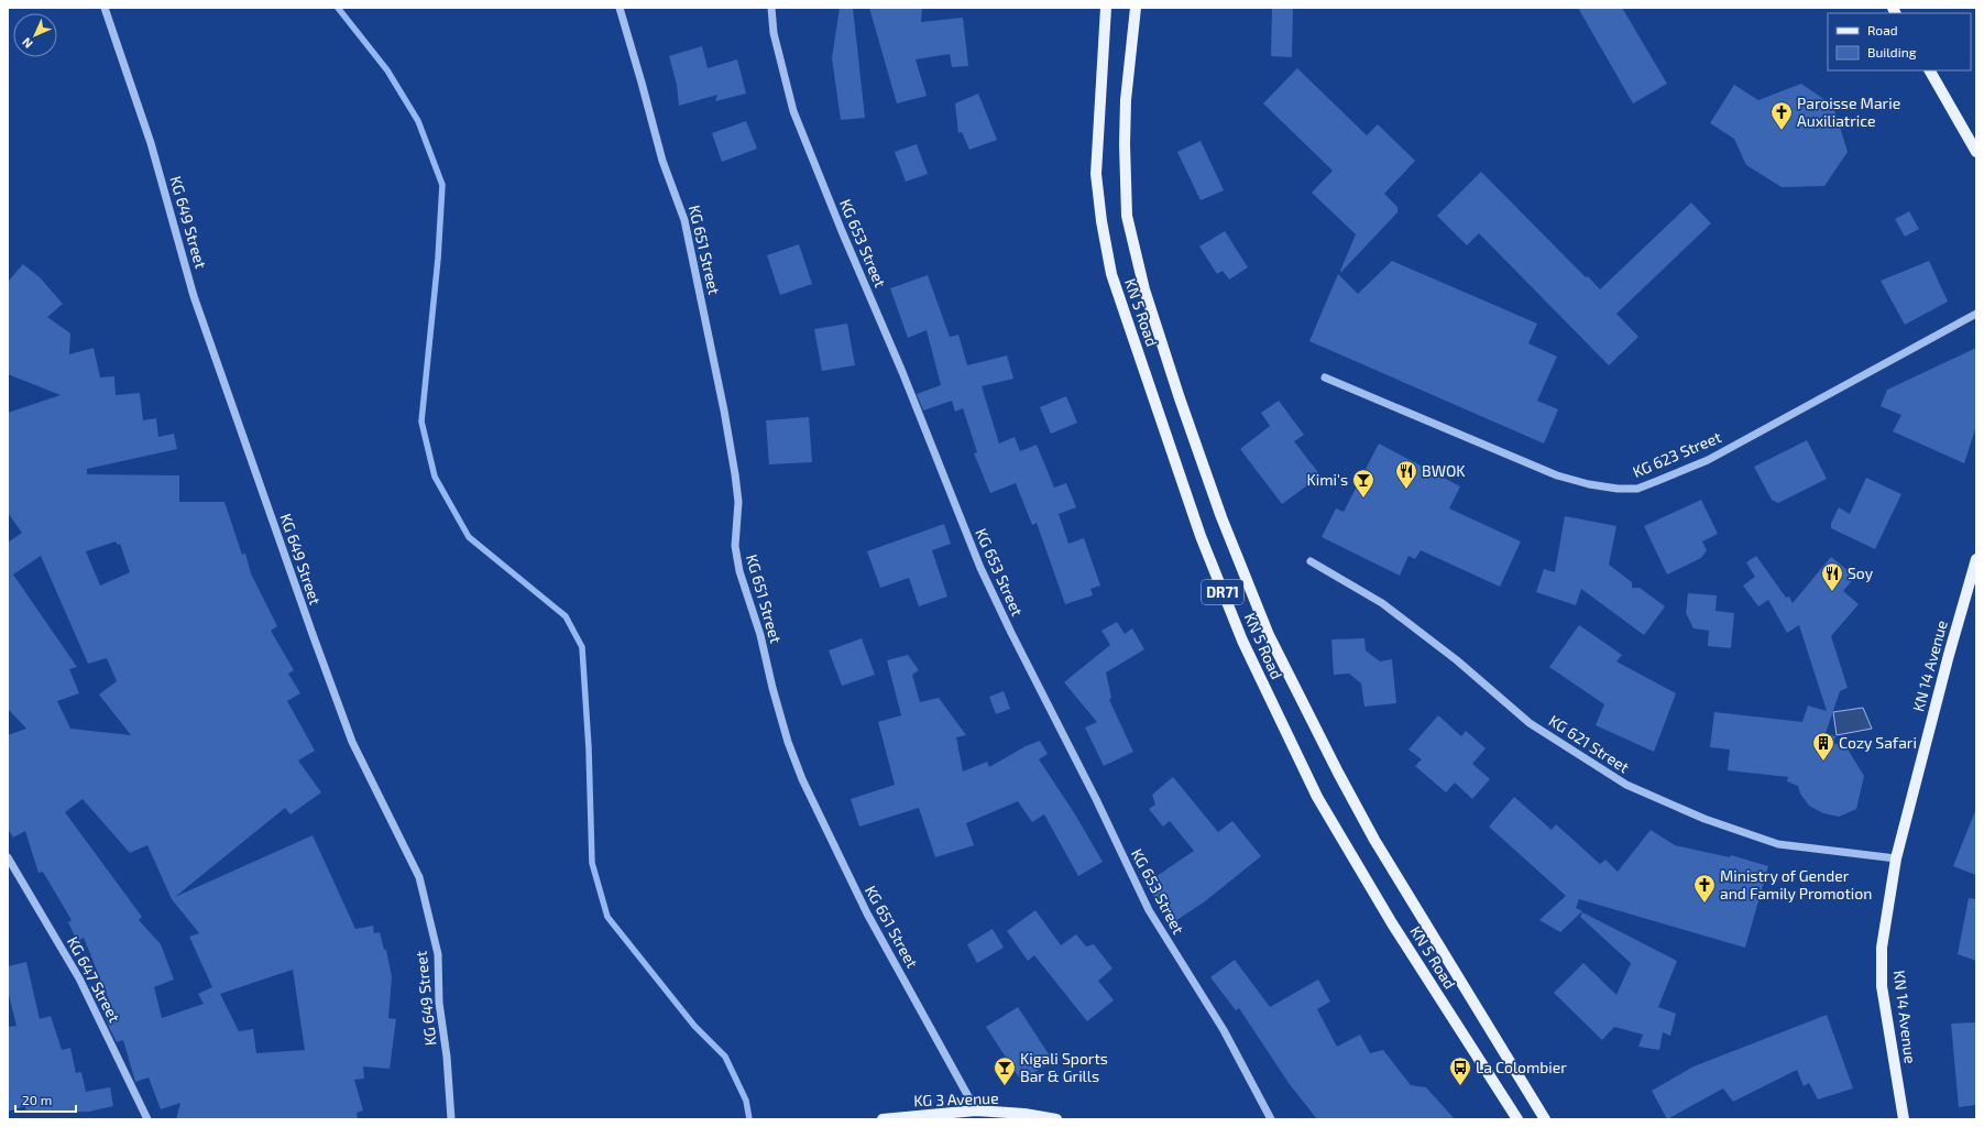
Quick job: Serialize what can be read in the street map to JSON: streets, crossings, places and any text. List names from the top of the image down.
{
  "streets": {
    "main road": [
      "KN 5 Road",
      "DR71",
      "KN 14 Avenue",
      "KG 3 Avenue"
    ],
    "street": [
      "KG 649 Street",
      "KG 653 Street",
      "KG 651 Street",
      "KG 623 Street",
      "KG 621 Street",
      "KG 647 Street"
    ]
  },
  "crossings": [
    ["KG 651 Street", "KG 3 Avenue"],
    ["KN 14 Avenue", "KG 621 Street"]
  ],
  "places": {
    "church": ["Paroisse Marie Auxiliatrice", "Ministry of Gender and Family Promotion"],
    "restaurant": ["BWOK", "Soy"],
    "bar": ["Kimi's", "Kigali Sports Bar & Grills"],
    "building": ["Cozy Safari"],
    "bus stop": ["La Colombier"]
  },
  "legend": ["Road", "Building"],
  "scale_bar": "20 m",
  "north": "bottom left"
}
